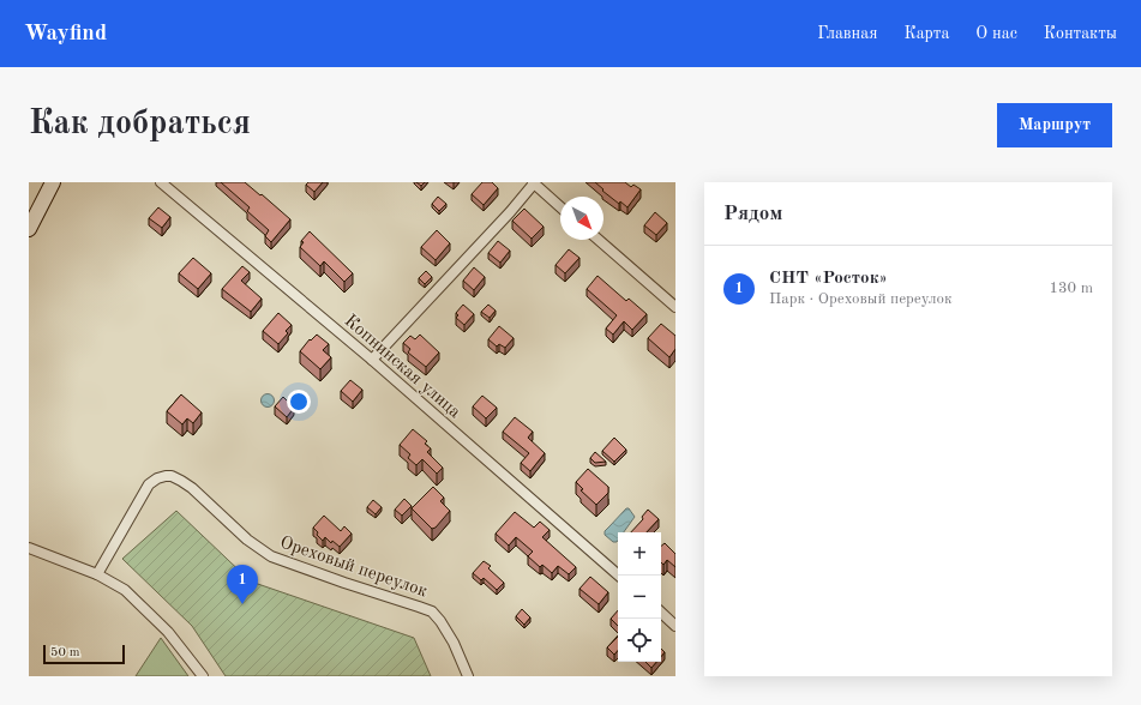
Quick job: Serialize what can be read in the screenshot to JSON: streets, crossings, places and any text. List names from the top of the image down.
{
  "streets": {
    "street": ["Копнинская улица", "Ореховый переулок"]
  },
  "scale_bar": "50 m",
  "north": "bottom right",
  "page": {
    "header": "Wayfind",
    "nav": [
      "Главная",
      "Карта",
      "О нас",
      "Контакты"
    ],
    "buttons": "Маршрут",
    "title": "Как добраться",
    "heading": "Рядом",
    "list": [
      {
        "mark": "1",
        "name": "СНТ «Росток»",
        "note": "Парк · Ореховый переулок",
        "value": "130 m"
      }
    ],
    "map_buttons": ["+", "−"],
    "pins": "1",
    "scale": "50 m"
  }
}
